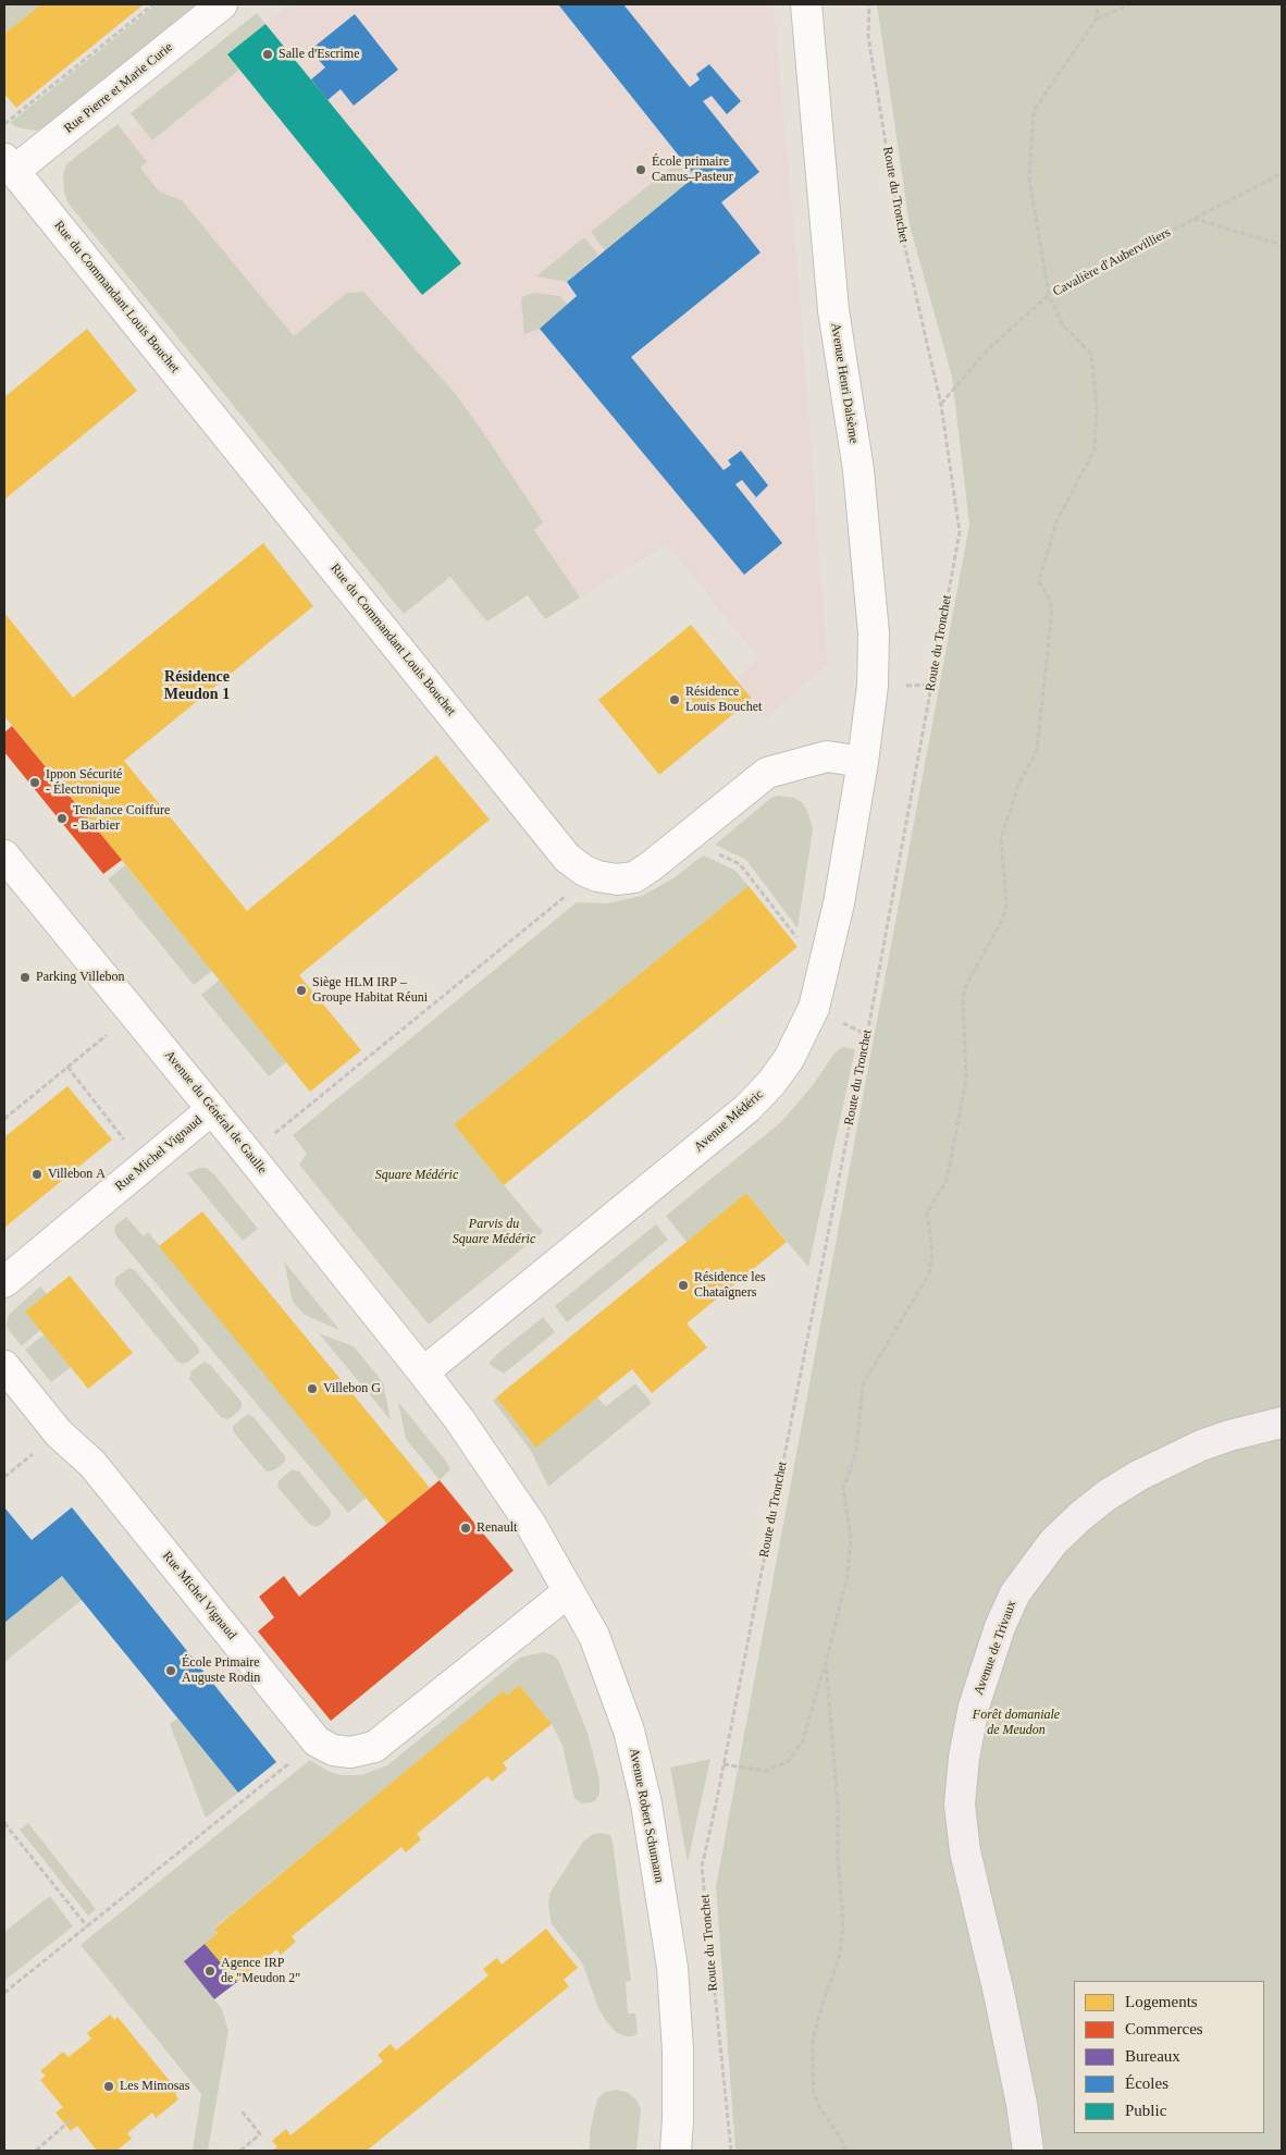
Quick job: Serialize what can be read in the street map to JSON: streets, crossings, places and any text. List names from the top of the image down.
{
  "streets": {
    "main road": ["Avenue de Trivaux"],
    "street": [
      "Rue Pierre et Marie Curie",
      "Rue du Commandant Louis Bouchet",
      "Avenue Henri Dalsème",
      "Avenue du Général de Gaulle",
      "Avenue Médéric",
      "Rue Michel Vignaud",
      "Avenue Robert Schumann"
    ],
    "path": ["Route du Tronchet", "Cavalière d'Aubervilliers"]
  },
  "crossings": [
    ["Rue Pierre et Marie Curie", "Rue du Commandant Louis Bouchet"],
    ["Route du Tronchet", "Cavalière d'Aubervilliers"],
    ["Rue du Commandant Louis Bouchet", "Avenue Henri Dalsème"],
    ["Rue du Commandant Louis Bouchet", "Avenue Médéric"],
    ["Avenue Henri Dalsème", "Avenue Médéric"],
    ["Avenue du Général de Gaulle", "Avenue Médéric"],
    ["Avenue du Général de Gaulle", "Rue Michel Vignaud"],
    ["Avenue du Général de Gaulle", "Avenue Robert Schumann"],
    ["Avenue Médéric", "Avenue Robert Schumann"],
    ["Rue Michel Vignaud", "Avenue Robert Schumann"]
  ],
  "districts": ["Résidence Meudon 1"],
  "parks": ["Square Médéric", "Parvis du Square Médéric", "Forêt domaniale de Meudon"],
  "places": [
    "Salle d'Escrime",
    "École primaire Camus–Pasteur",
    "Résidence Louis Bouchet",
    "Ippon Sécurité - Électronique",
    "Tendance Coiffure - Barbier",
    "Parking Villebon",
    "Siège HLM IRP – Groupe Habitat Réuni",
    "Villebon A",
    "Résidence les Chataîgners",
    "Villebon G",
    "Renault",
    "École Primaire Auguste Rodin",
    "Agence IRP de \"Meudon 2\"",
    "Les Mimosas"
  ],
  "legend": [
    "Logements",
    "Commerces",
    "Bureaux",
    "Écoles",
    "Public"
  ]
}
